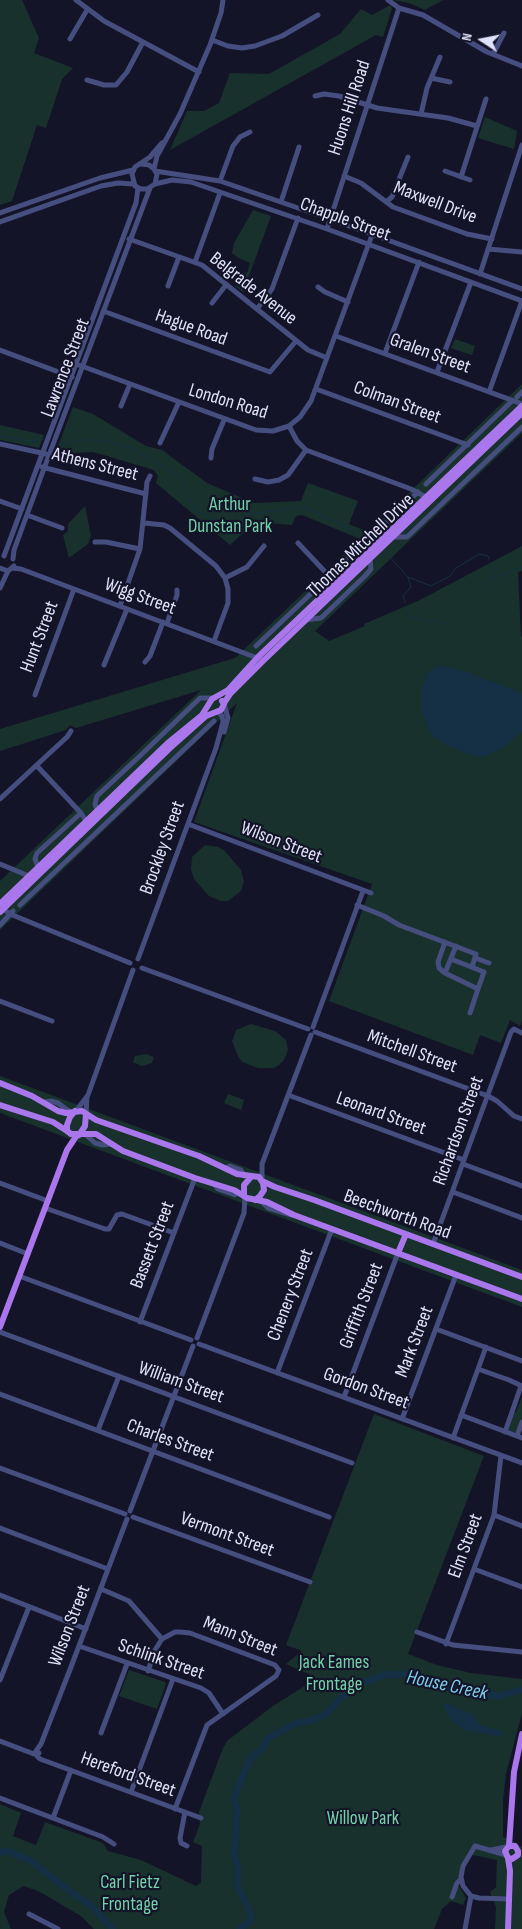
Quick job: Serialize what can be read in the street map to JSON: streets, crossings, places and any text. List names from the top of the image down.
{
  "streets": {
    "main road": ["Thomas Mitchell Drive", "Beechworth Road"],
    "street": [
      "Huons Hill Road",
      "Maxwell Drive",
      "Chapple Street",
      "Belgrade Avenue",
      "Hague Road",
      "Gralen Street",
      "Lawrence Street",
      "London Road",
      "Colman Street",
      "Athens Street",
      "Wigg Street",
      "Hunt Street",
      "Wilson Street",
      "Brockley Street",
      "Mitchell Street",
      "Leonard Street",
      "Richardson Street",
      "Bassett Street",
      "Chenery Street",
      "Griffith Street",
      "Mark Street",
      "William Street",
      "Gordon Street",
      "Charles Street",
      "Vermont Street",
      "Elm Street",
      "Mann Street",
      "Schlink Street",
      "Hereford Street"
    ]
  },
  "crossings": [
    ["Huons Hill Road", "Maxwell Drive"],
    ["Huons Hill Road", "Chapple Street"],
    ["Chapple Street", "Lawrence Street"],
    ["Chapple Street", "London Road"],
    ["Belgrade Avenue", "Hague Road"],
    ["Belgrade Avenue", "Lawrence Street"],
    ["Belgrade Avenue", "London Road"],
    ["Hague Road", "Lawrence Street"],
    ["Gralen Street", "London Road"],
    ["Gralen Street", "Thomas Mitchell Drive"],
    ["Lawrence Street", "London Road"],
    ["Lawrence Street", "Athens Street"],
    ["Lawrence Street", "Wigg Street"],
    ["London Road", "Colman Street"],
    ["Colman Street", "Thomas Mitchell Drive"],
    ["Wigg Street", "Hunt Street"],
    ["Wilson Street", "Brockley Street"],
    ["Wilson Street", "William Street"],
    ["Wilson Street", "Gordon Street"],
    ["Wilson Street", "Charles Street"],
    ["Wilson Street", "Vermont Street"],
    ["Wilson Street", "Schlink Street"],
    ["Wilson Street", "Hereford Street"],
    ["Brockley Street", "Mitchell Street"],
    ["Mitchell Street", "Richardson Street"],
    ["Leonard Street", "Richardson Street"],
    ["Richardson Street", "Beechworth Road"],
    ["Beechworth Road", "Chenery Street"],
    ["Beechworth Road", "Griffith Street"],
    ["Beechworth Road", "Mark Street"],
    ["Bassett Street", "Gordon Street"],
    ["Chenery Street", "Gordon Street"],
    ["Griffith Street", "Gordon Street"],
    ["Mark Street", "Gordon Street"],
    ["Gordon Street", "Elm Street"],
    ["Mann Street", "Schlink Street"]
  ],
  "water": ["House Creek"],
  "parks": [
    "Arthur Dunstan Park",
    "Jack Eames Frontage",
    "Willow Park",
    "Carl Fietz Frontage"
  ],
  "north": "left"
}
